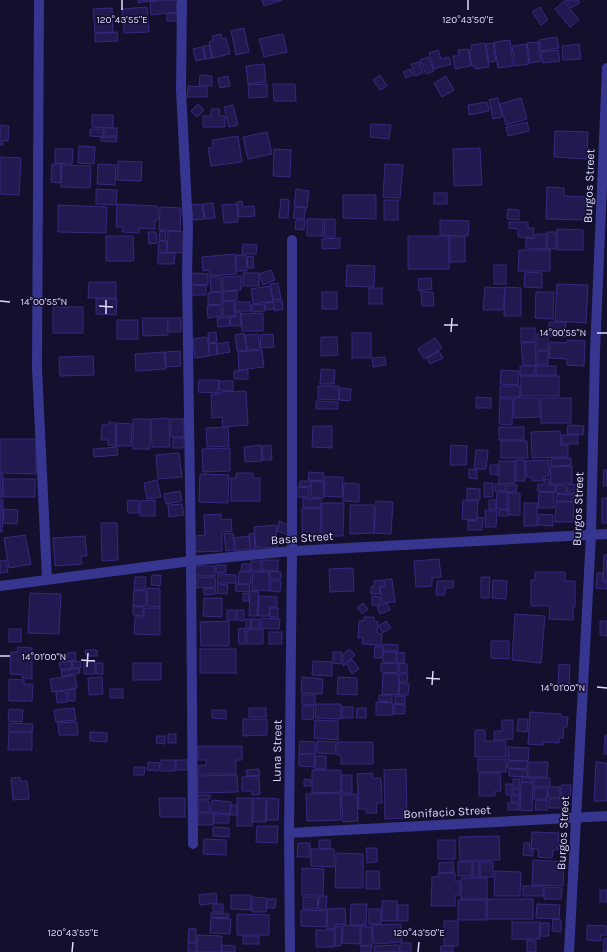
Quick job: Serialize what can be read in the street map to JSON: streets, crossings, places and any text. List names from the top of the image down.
{
  "streets": {
    "street": [
      "Burgos Street",
      "Basa Street",
      "Luna Street",
      "Bonifacio Street"
    ]
  },
  "crossings": [
    ["Burgos Street", "Basa Street"],
    ["Burgos Street", "Bonifacio Street"],
    ["Basa Street", "Luna Street"],
    ["Luna Street", "Bonifacio Street"]
  ],
  "coordinates": [
    "120°43'55\"E",
    "120°43'50\"E",
    "14°00'55\"N",
    "14°01'00\"N"
  ]
}
